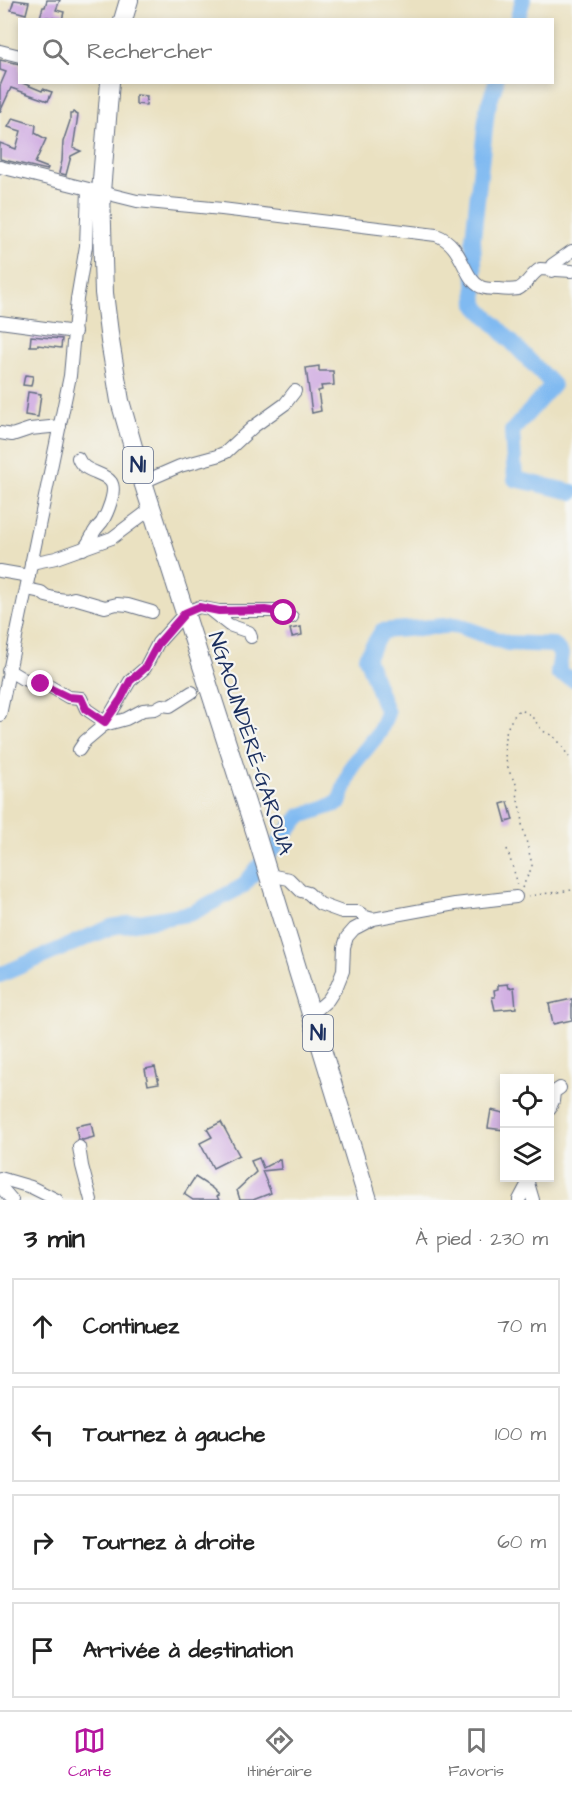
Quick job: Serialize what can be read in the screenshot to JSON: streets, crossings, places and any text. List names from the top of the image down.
{
  "streets": {
    "highway": ["N1", "NGAOUNDÉRÉ-GAROUA"]
  },
  "page": {
    "search": "Rechercher",
    "heading": ["3 min", "À pied · 230 m"],
    "list": [
      ["Continuez", "70 m"],
      ["Tournez à gauche", "100 m"],
      ["Tournez à droite", "60 m"],
      "Arrivée à destination"
    ],
    "nav": ["Carte", "Itinéraire", "Favoris"]
  }
}
